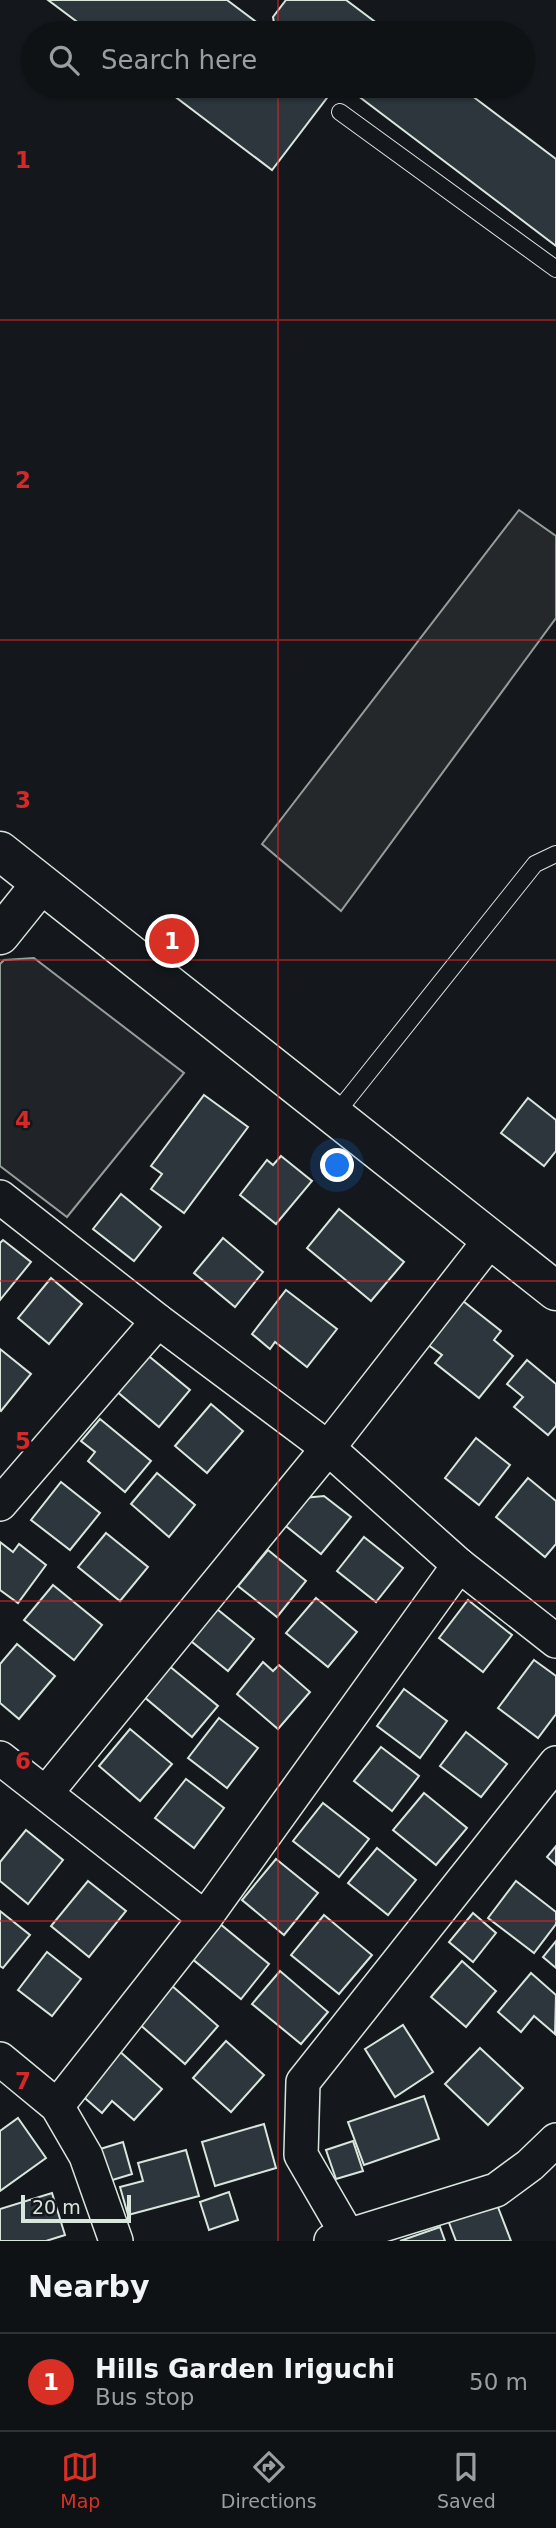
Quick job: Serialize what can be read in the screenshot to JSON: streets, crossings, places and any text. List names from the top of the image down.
{
  "scale_bar": "20 m",
  "page": {
    "search": "Search here",
    "pins": "1",
    "scale": "20 m",
    "heading": "Nearby",
    "list": [
      {
        "mark": "1",
        "name": "Hills Garden Iriguchi",
        "note": "Bus stop",
        "value": "50 m"
      }
    ],
    "nav": ["Map", "Directions", "Saved"]
  },
  "grid": {
    "rows": [
      "1",
      "2",
      "3",
      "4",
      "5",
      "6",
      "7"
    ]
  }
}
